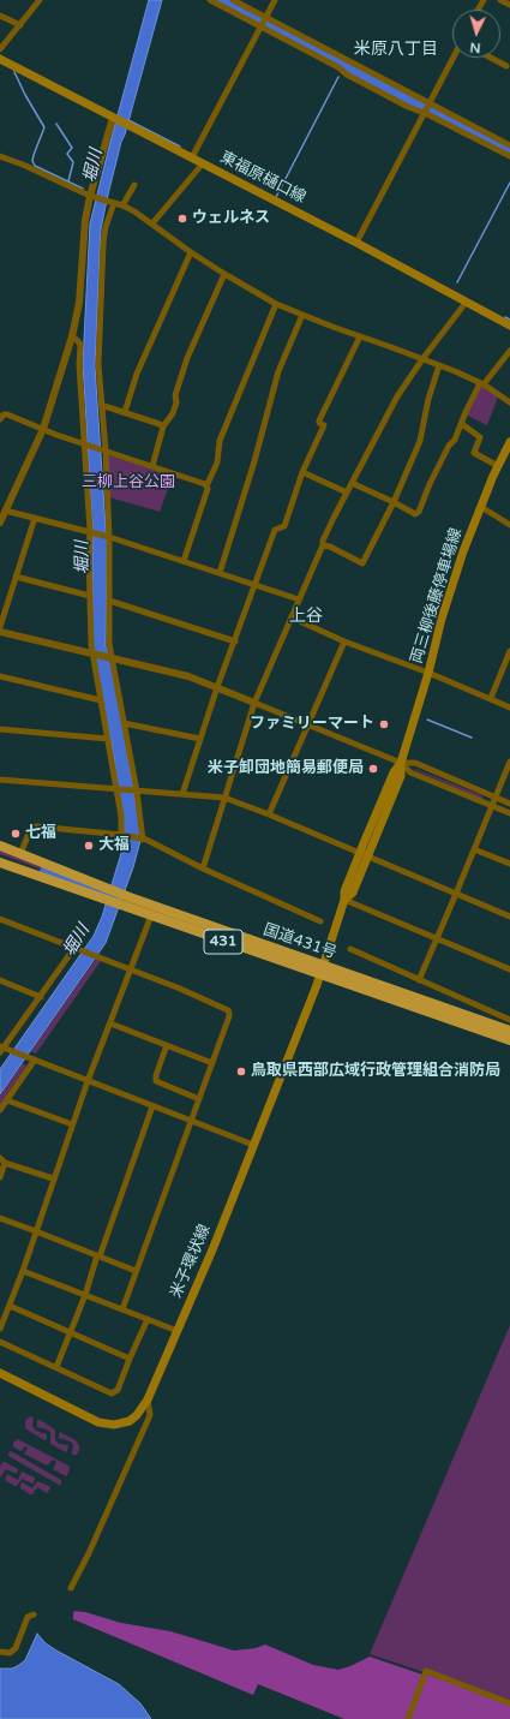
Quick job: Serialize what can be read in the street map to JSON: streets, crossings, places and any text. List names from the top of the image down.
{
  "streets": {
    "highway": ["431", "国道431号"],
    "main road": ["東福原樋口線", "両三柳後藤停車場線", "米子環状線"]
  },
  "crossings": [
    ["両三柳後藤停車場線", "国道431号"],
    ["両三柳後藤停車場線", "米子環状線"],
    ["国道431号", "米子環状線"]
  ],
  "districts": ["米原八丁目", "上谷"],
  "water": ["堀川"],
  "parks": ["三柳上谷公園"],
  "places": [
    "ウェルネス",
    "ファミリーマート",
    "米子卸団地簡易郵便局",
    "七福",
    "大福",
    "鳥取県西部広域行政管理組合消防局"
  ],
  "north": "bottom"
}
